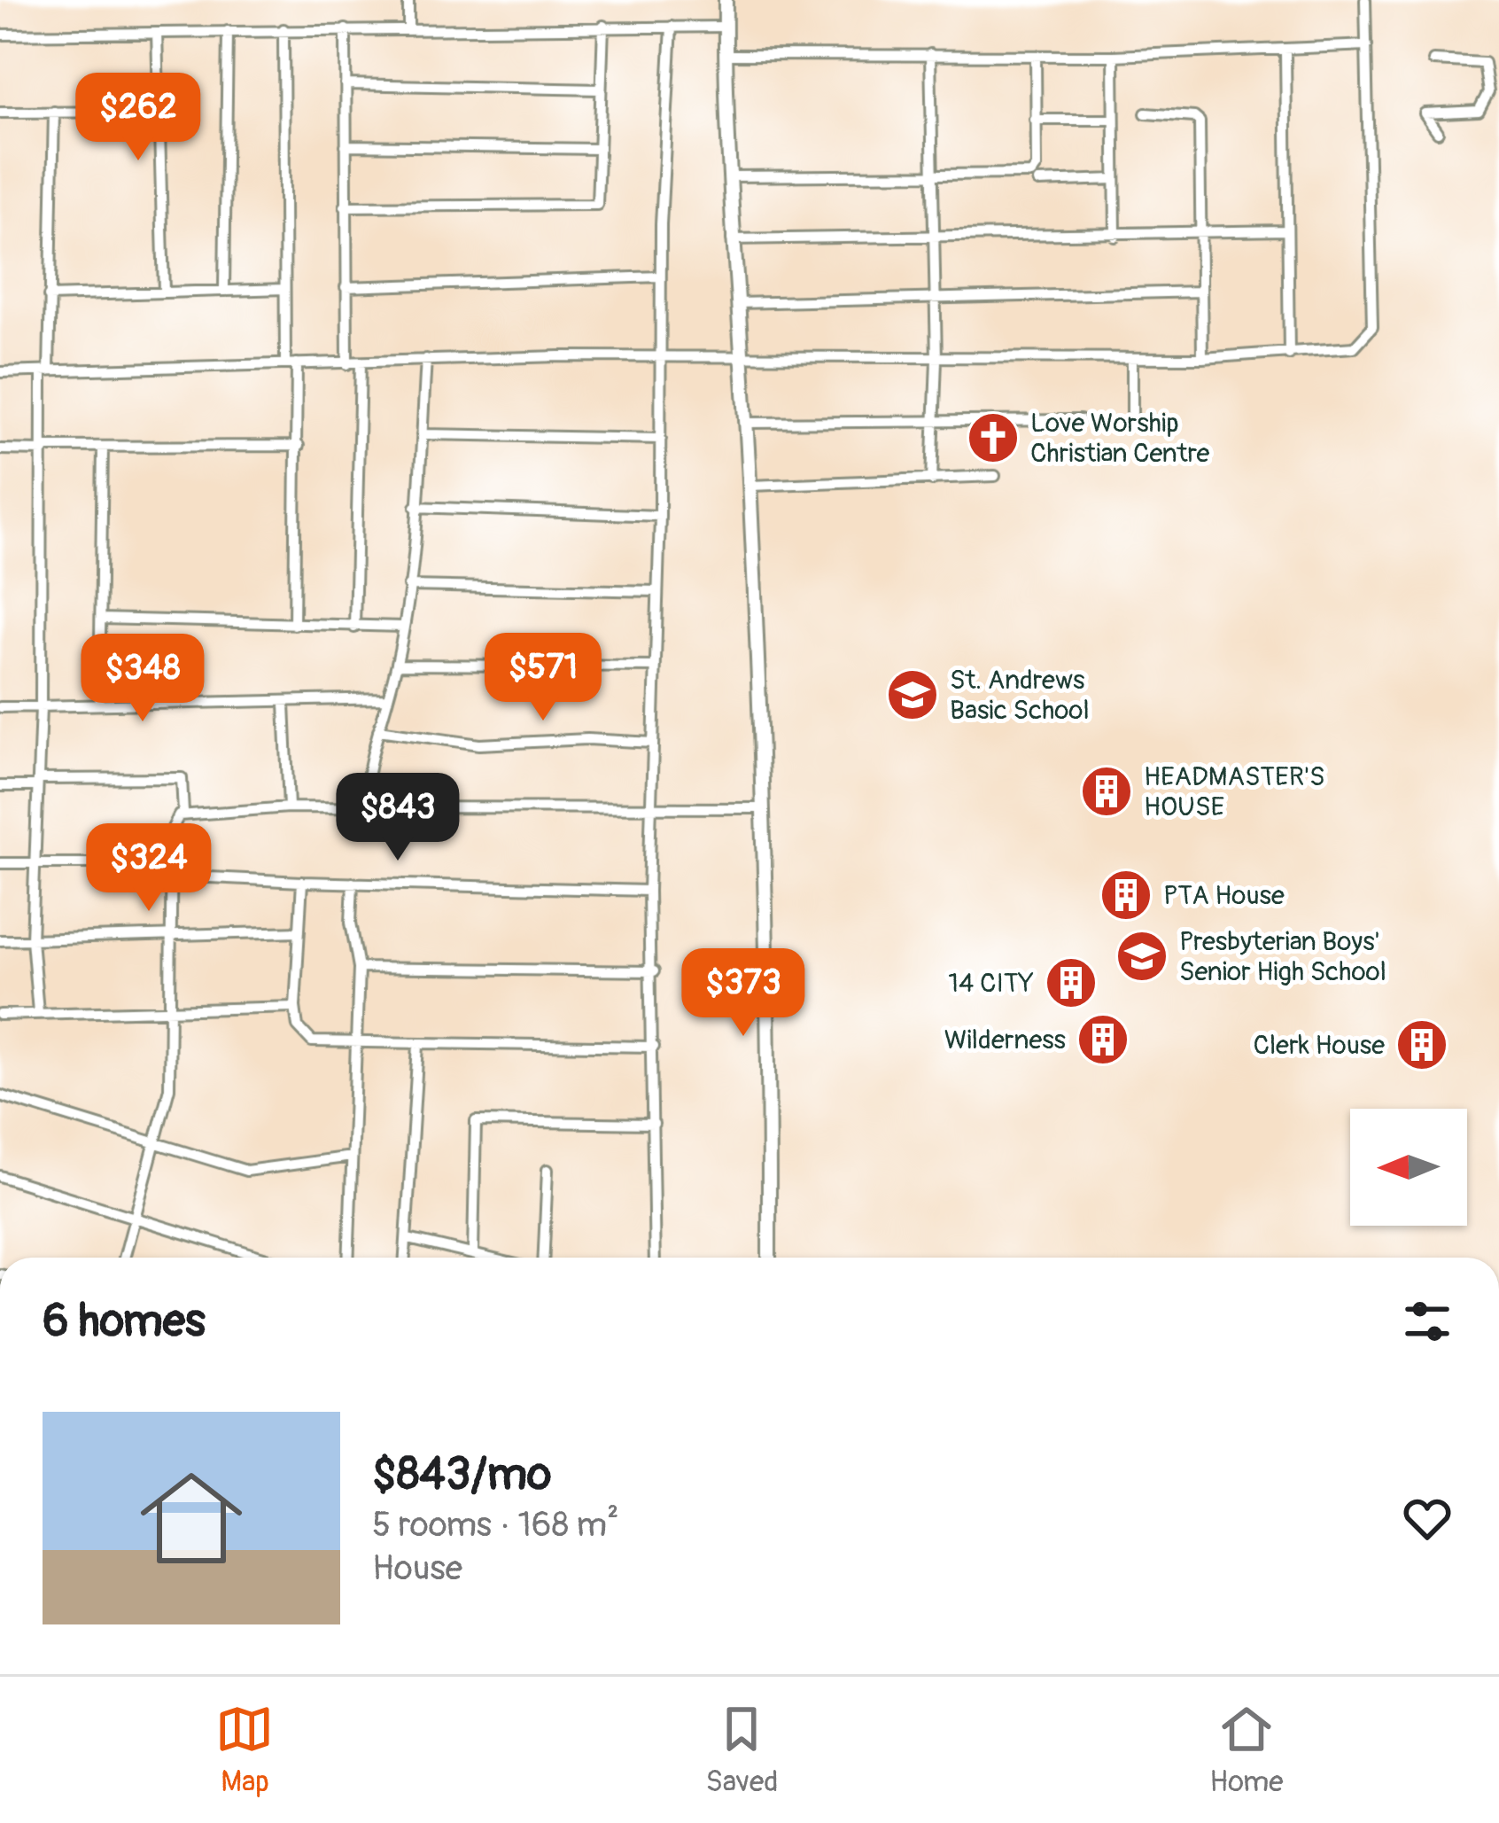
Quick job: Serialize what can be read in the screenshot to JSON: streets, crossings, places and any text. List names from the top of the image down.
{
  "places": {
    "church": ["Love Worship Christian Centre"],
    "school or university": ["St. Andrews Basic School", "Presbyterian Boys' Senior High School"],
    "building": [
      "HEADMASTER'S HOUSE",
      "PTA House",
      "14 CITY",
      "Wilderness",
      "Clerk House"
    ]
  },
  "north": "left",
  "page": {
    "price": [
      "$262",
      "$571",
      "$348",
      "$843",
      "$324",
      "$373"
    ],
    "heading": "6 homes",
    "list": [
      {
        "name": "$843/mo",
        "note": "5 rooms · 168 m² · House"
      }
    ],
    "tabs": ["Map", "Saved", "Home"]
  }
}
